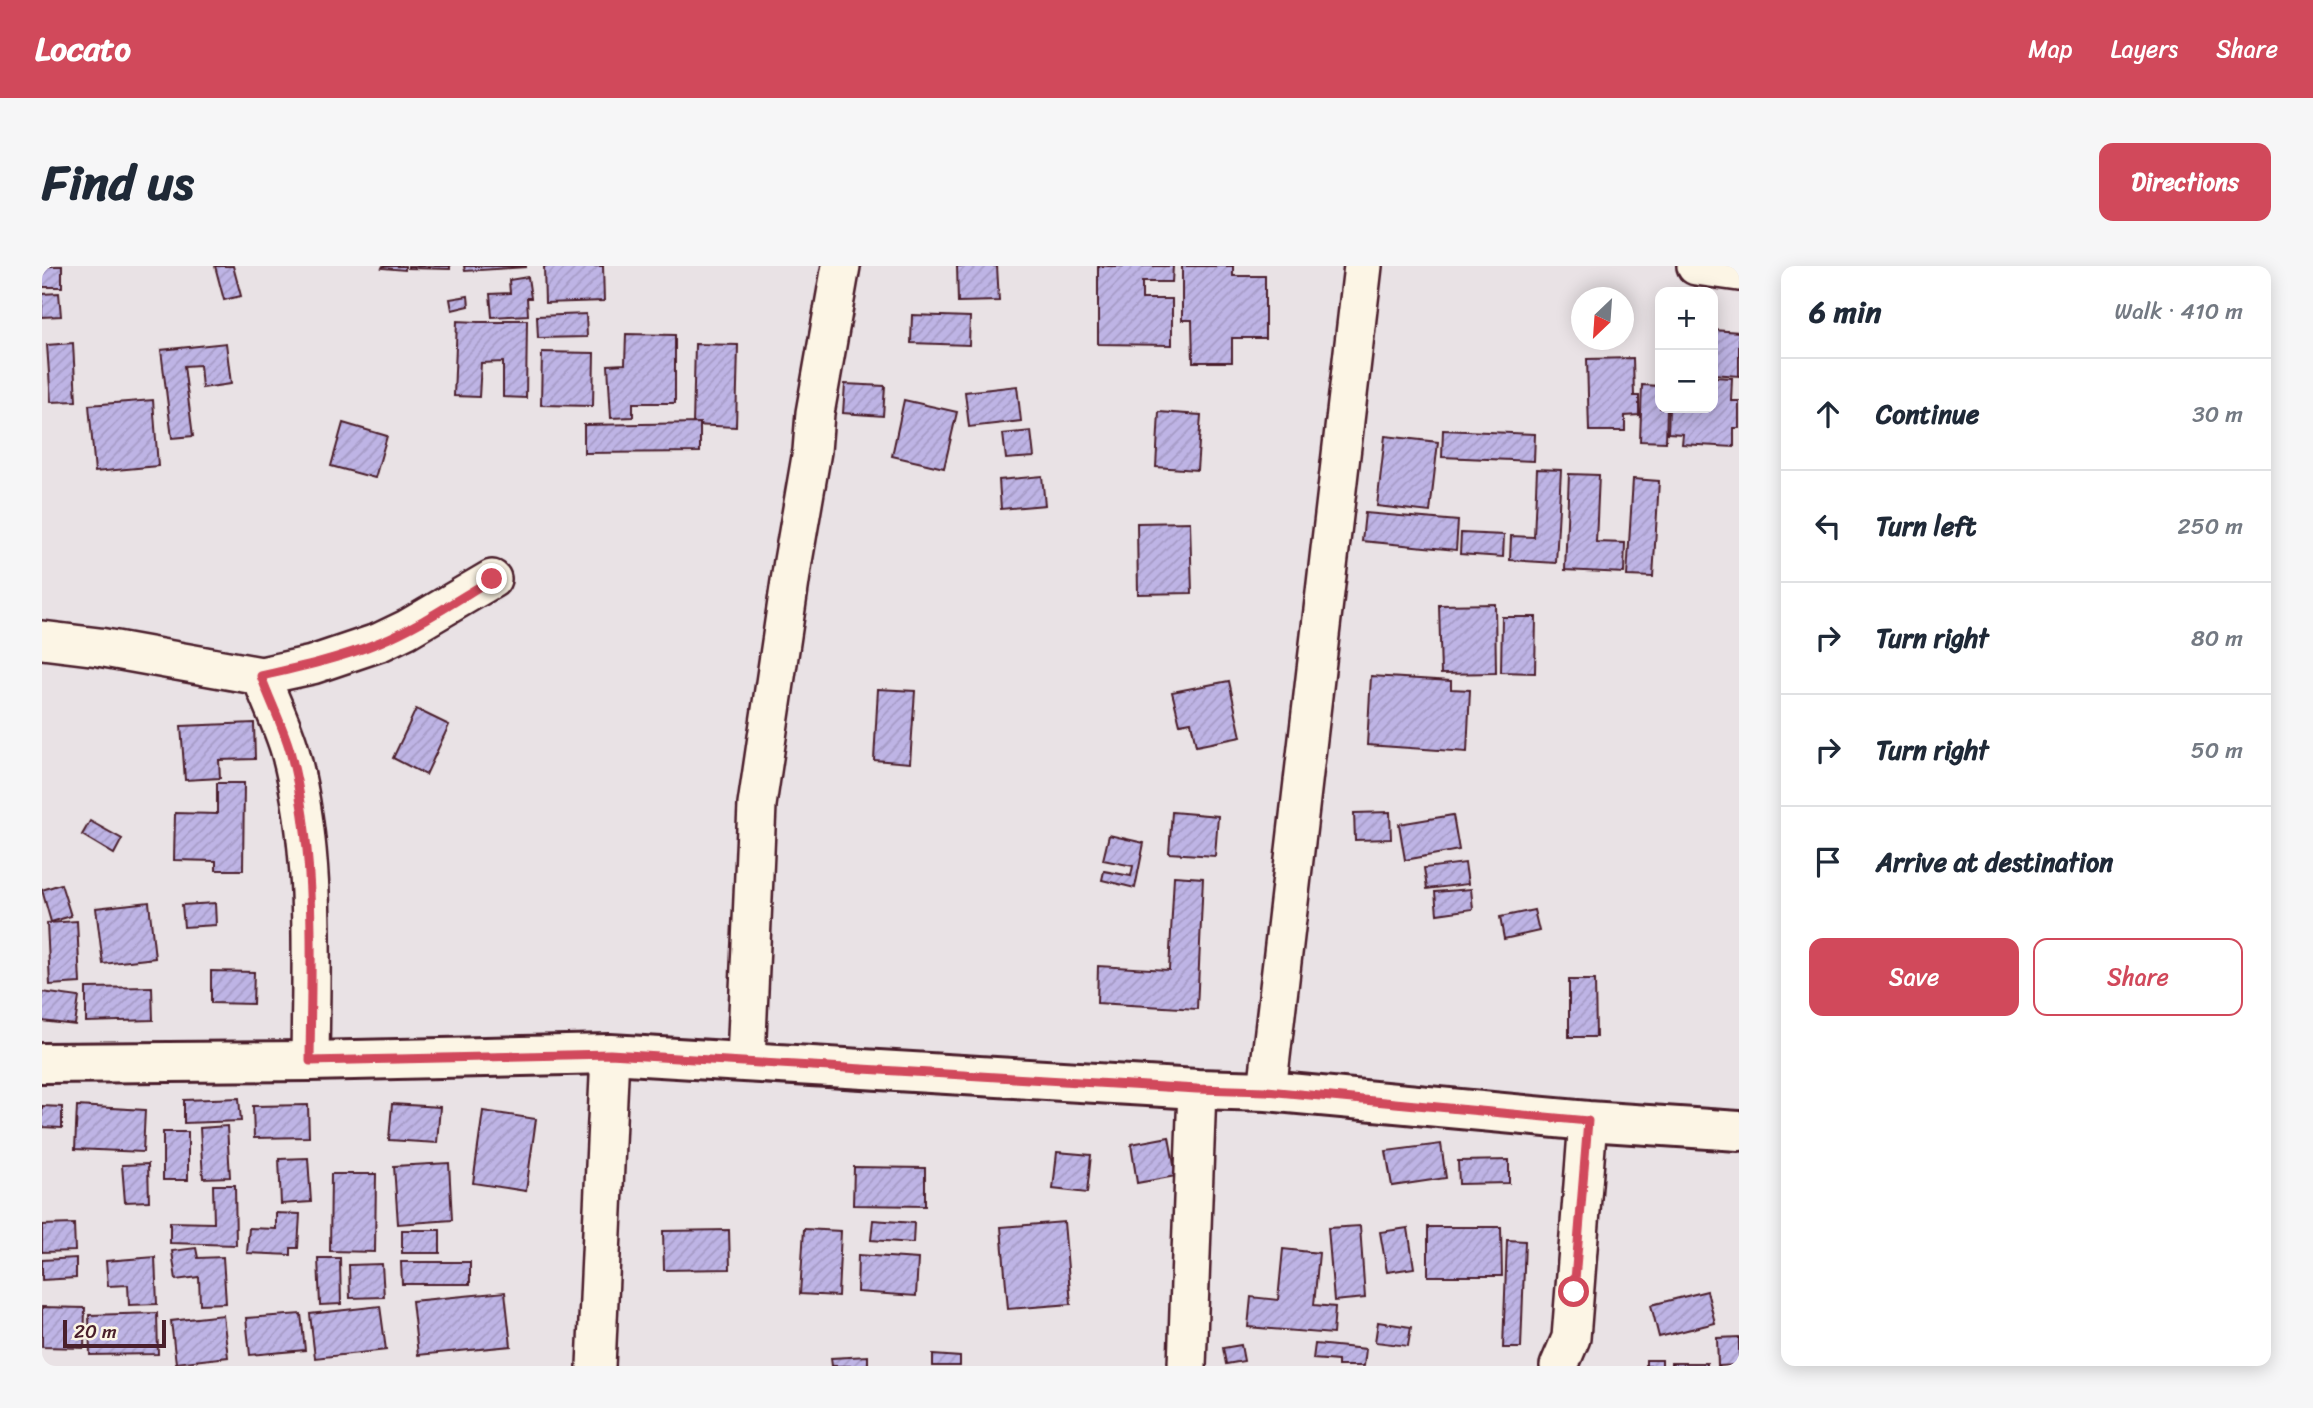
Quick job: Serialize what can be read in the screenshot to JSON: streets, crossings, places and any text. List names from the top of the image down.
{
  "scale_bar": "20 m",
  "north": "bottom left",
  "page": {
    "header": "Locato",
    "nav": ["Map", "Layers", "Share"],
    "title": "Find us",
    "buttons": [
      "Directions",
      ["Save", "Share"]
    ],
    "heading": ["6 min", "Walk · 410 m"],
    "map_buttons": ["+", "−"],
    "list": [
      ["Continue", "30 m"],
      ["Turn left", "250 m"],
      ["Turn right", "80 m"],
      ["Turn right", "50 m"],
      "Arrive at destination"
    ],
    "scale": "20 m"
  }
}
